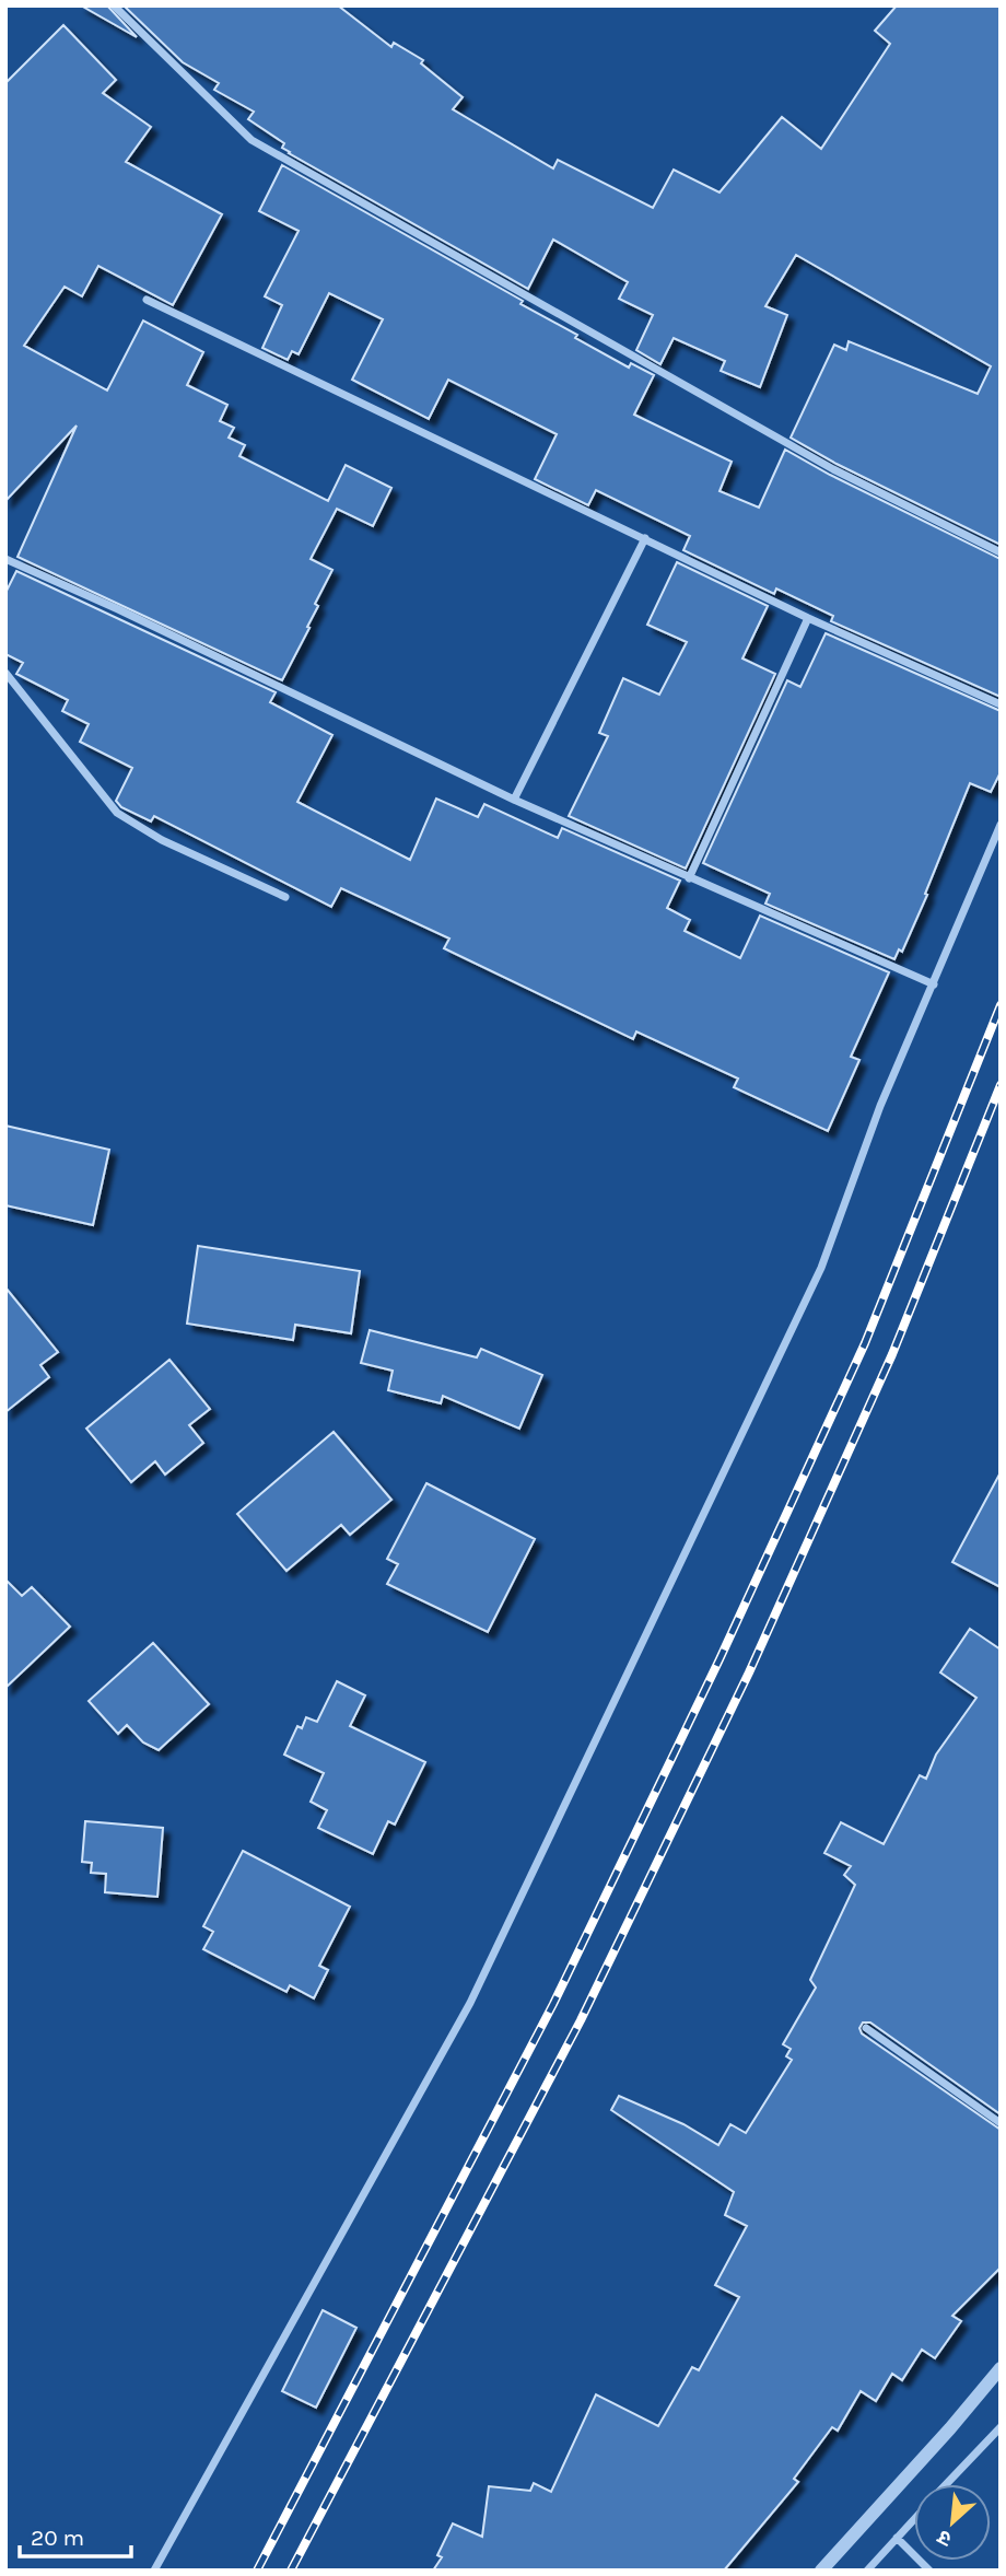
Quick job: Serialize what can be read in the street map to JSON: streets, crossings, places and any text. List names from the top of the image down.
{
  "scale_bar": "20 m",
  "north": "bottom left"
}
